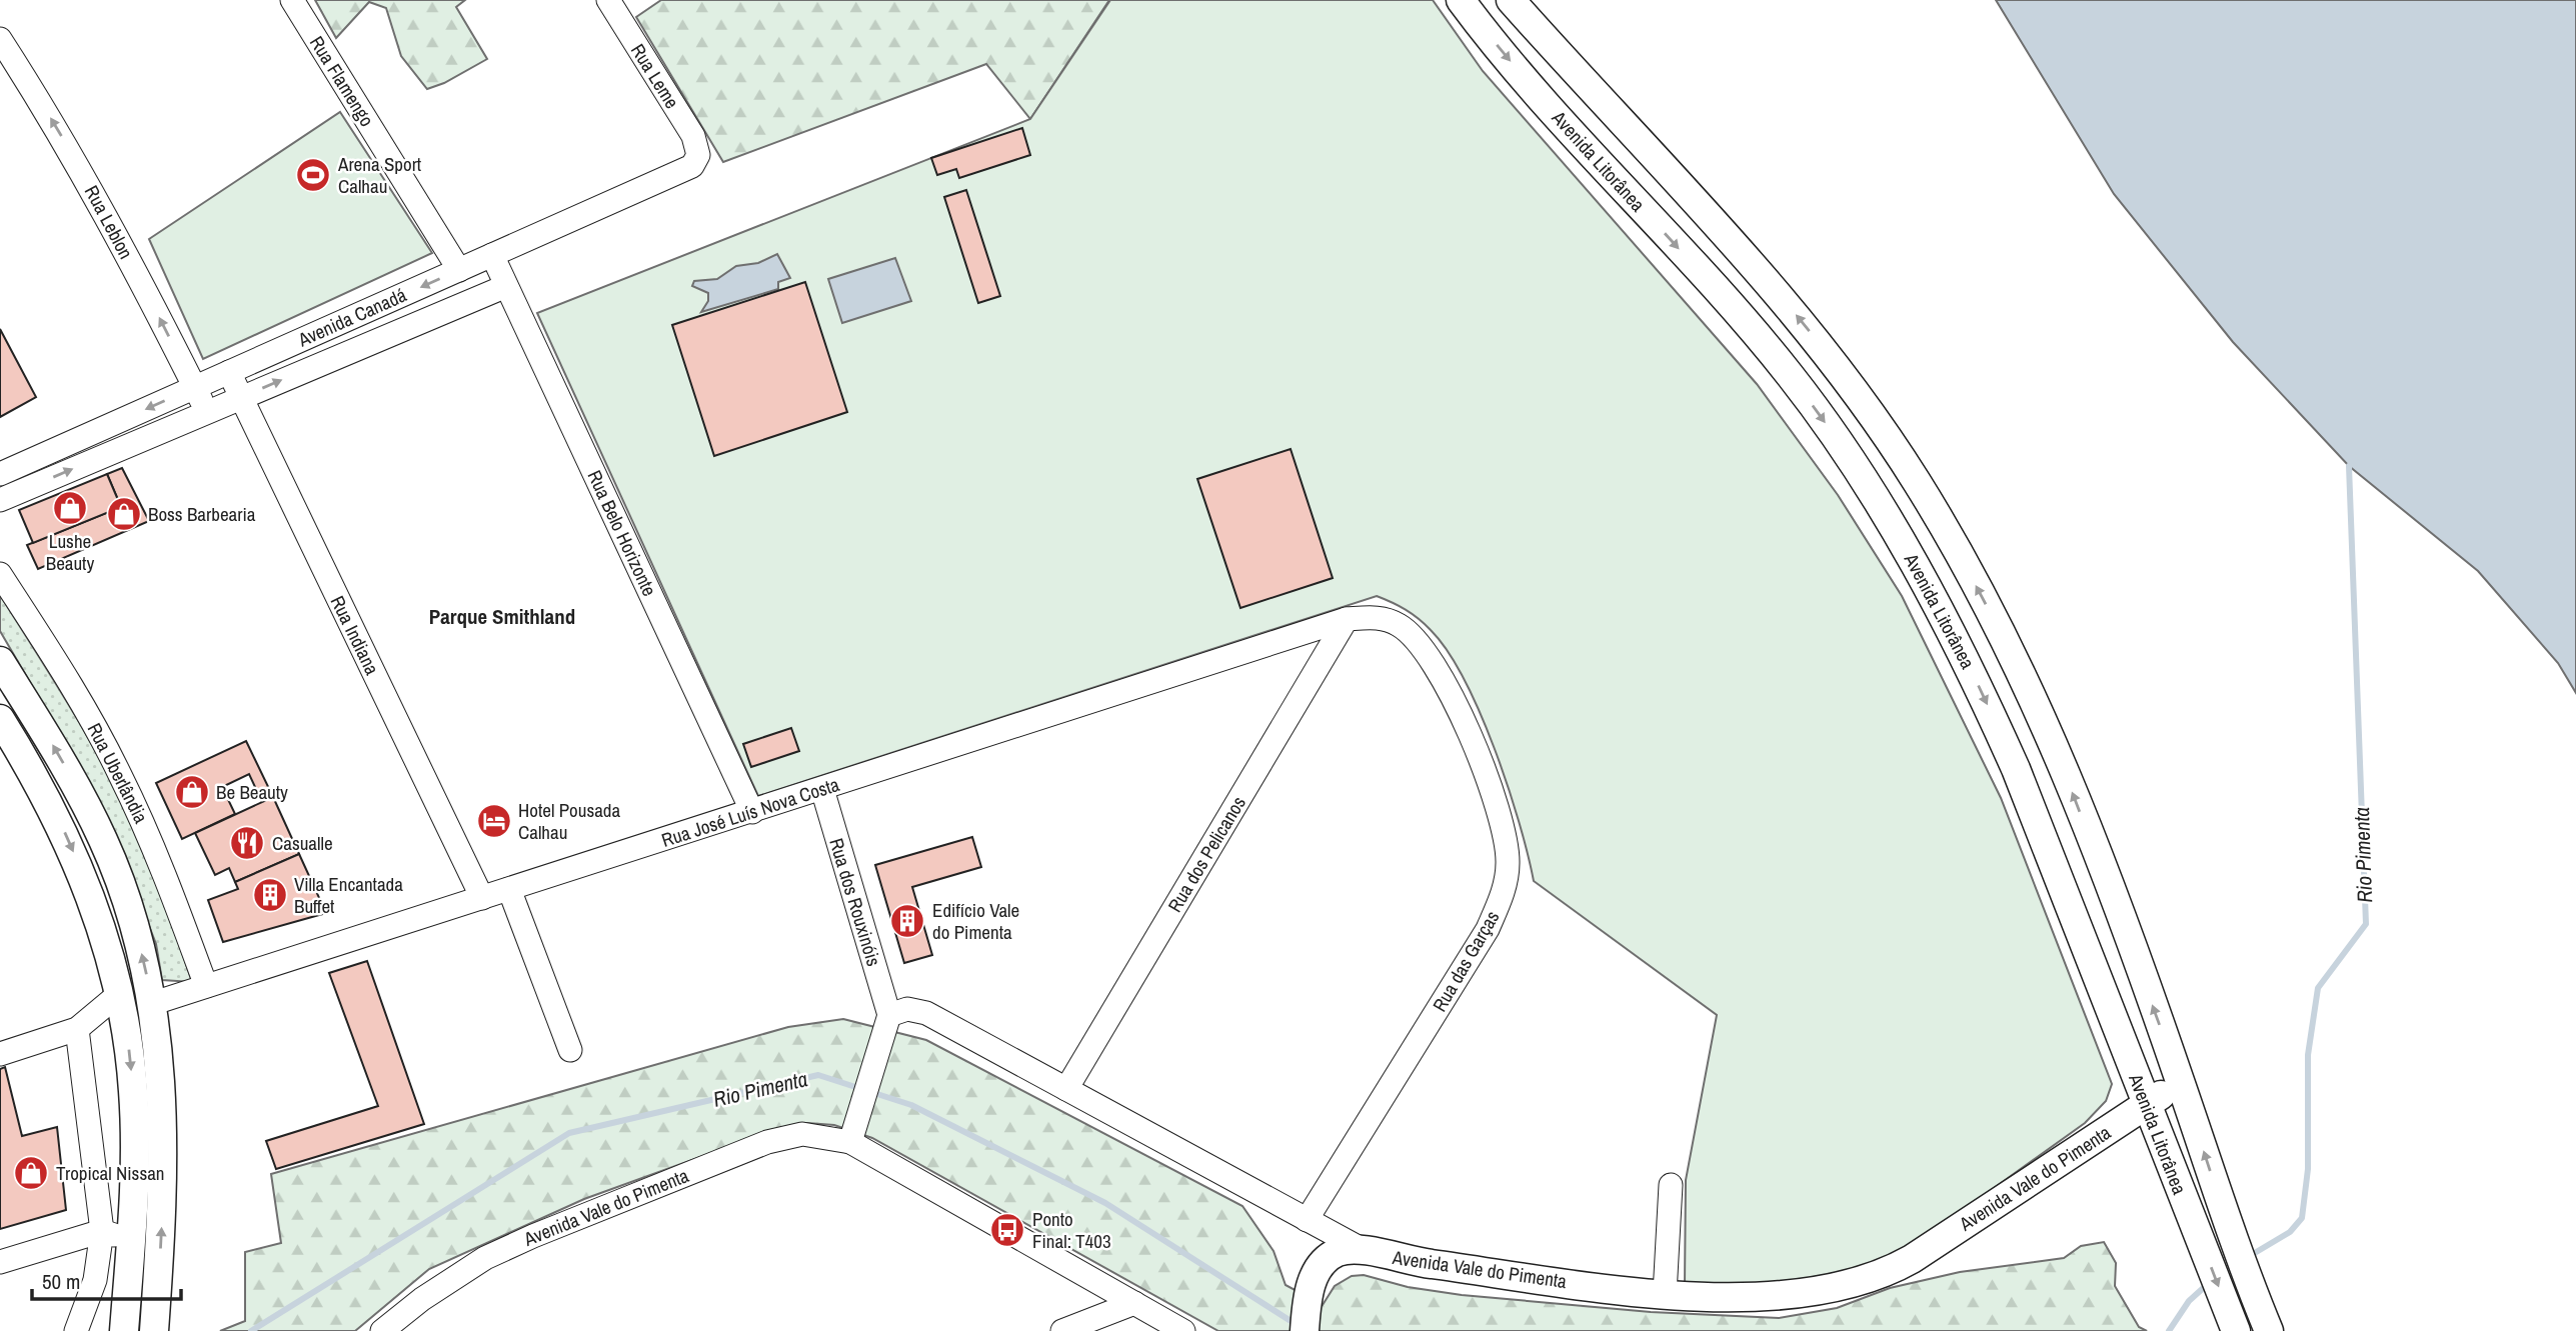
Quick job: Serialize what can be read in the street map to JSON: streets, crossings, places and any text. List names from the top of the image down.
{
  "streets": {
    "main road": ["Avenida Litorânea", "Avenida Vale do Pimenta"],
    "street": [
      "Rua Leme",
      "Rua Flamengo",
      "Rua Leblon",
      "Avenida Canadá",
      "Rua Belo Horizonte",
      "Rua Indiana",
      "Rua Uberlândia",
      "Rua José Luís Nova Costa",
      "Rua dos Pelicanos",
      "Rua dos Rouxinóis",
      "Rua das Garças"
    ]
  },
  "crossings": [
    ["Rua Leme", "Avenida Canadá"],
    ["Rua Flamengo", "Avenida Canadá"],
    ["Avenida Litorânea", "Avenida Vale do Pimenta"],
    ["Rua Leblon", "Avenida Canadá"],
    ["Avenida Canadá", "Rua Belo Horizonte"],
    ["Avenida Canadá", "Rua Indiana"],
    ["Rua Belo Horizonte", "Rua José Luís Nova Costa"],
    ["Rua Indiana", "Rua José Luís Nova Costa"],
    ["Rua Uberlândia", "Rua José Luís Nova Costa"],
    ["Rua José Luís Nova Costa", "Rua dos Pelicanos"],
    ["Rua José Luís Nova Costa", "Rua dos Rouxinóis"],
    ["Rua José Luís Nova Costa", "Rua das Garças"],
    ["Rua dos Pelicanos", "Rua das Garças"]
  ],
  "one_way": ["Rua Leblon"],
  "districts": ["Parque Smithland"],
  "water": ["Rio Pimenta"],
  "places": {
    "sports": ["Arena Sport Calhau"],
    "shop": [
      "Lushe Beauty",
      "Boss Barbearia",
      "Be Beauty",
      "Tropical Nissan"
    ],
    "hotel": ["Hotel Pousada Calhau"],
    "restaurant": ["Casualle"],
    "building": ["Villa Encantada Buffet", "Edifício Vale do Pimenta"],
    "bus stop": ["Ponto Final: T403"]
  },
  "scale_bar": "50 m"
}
